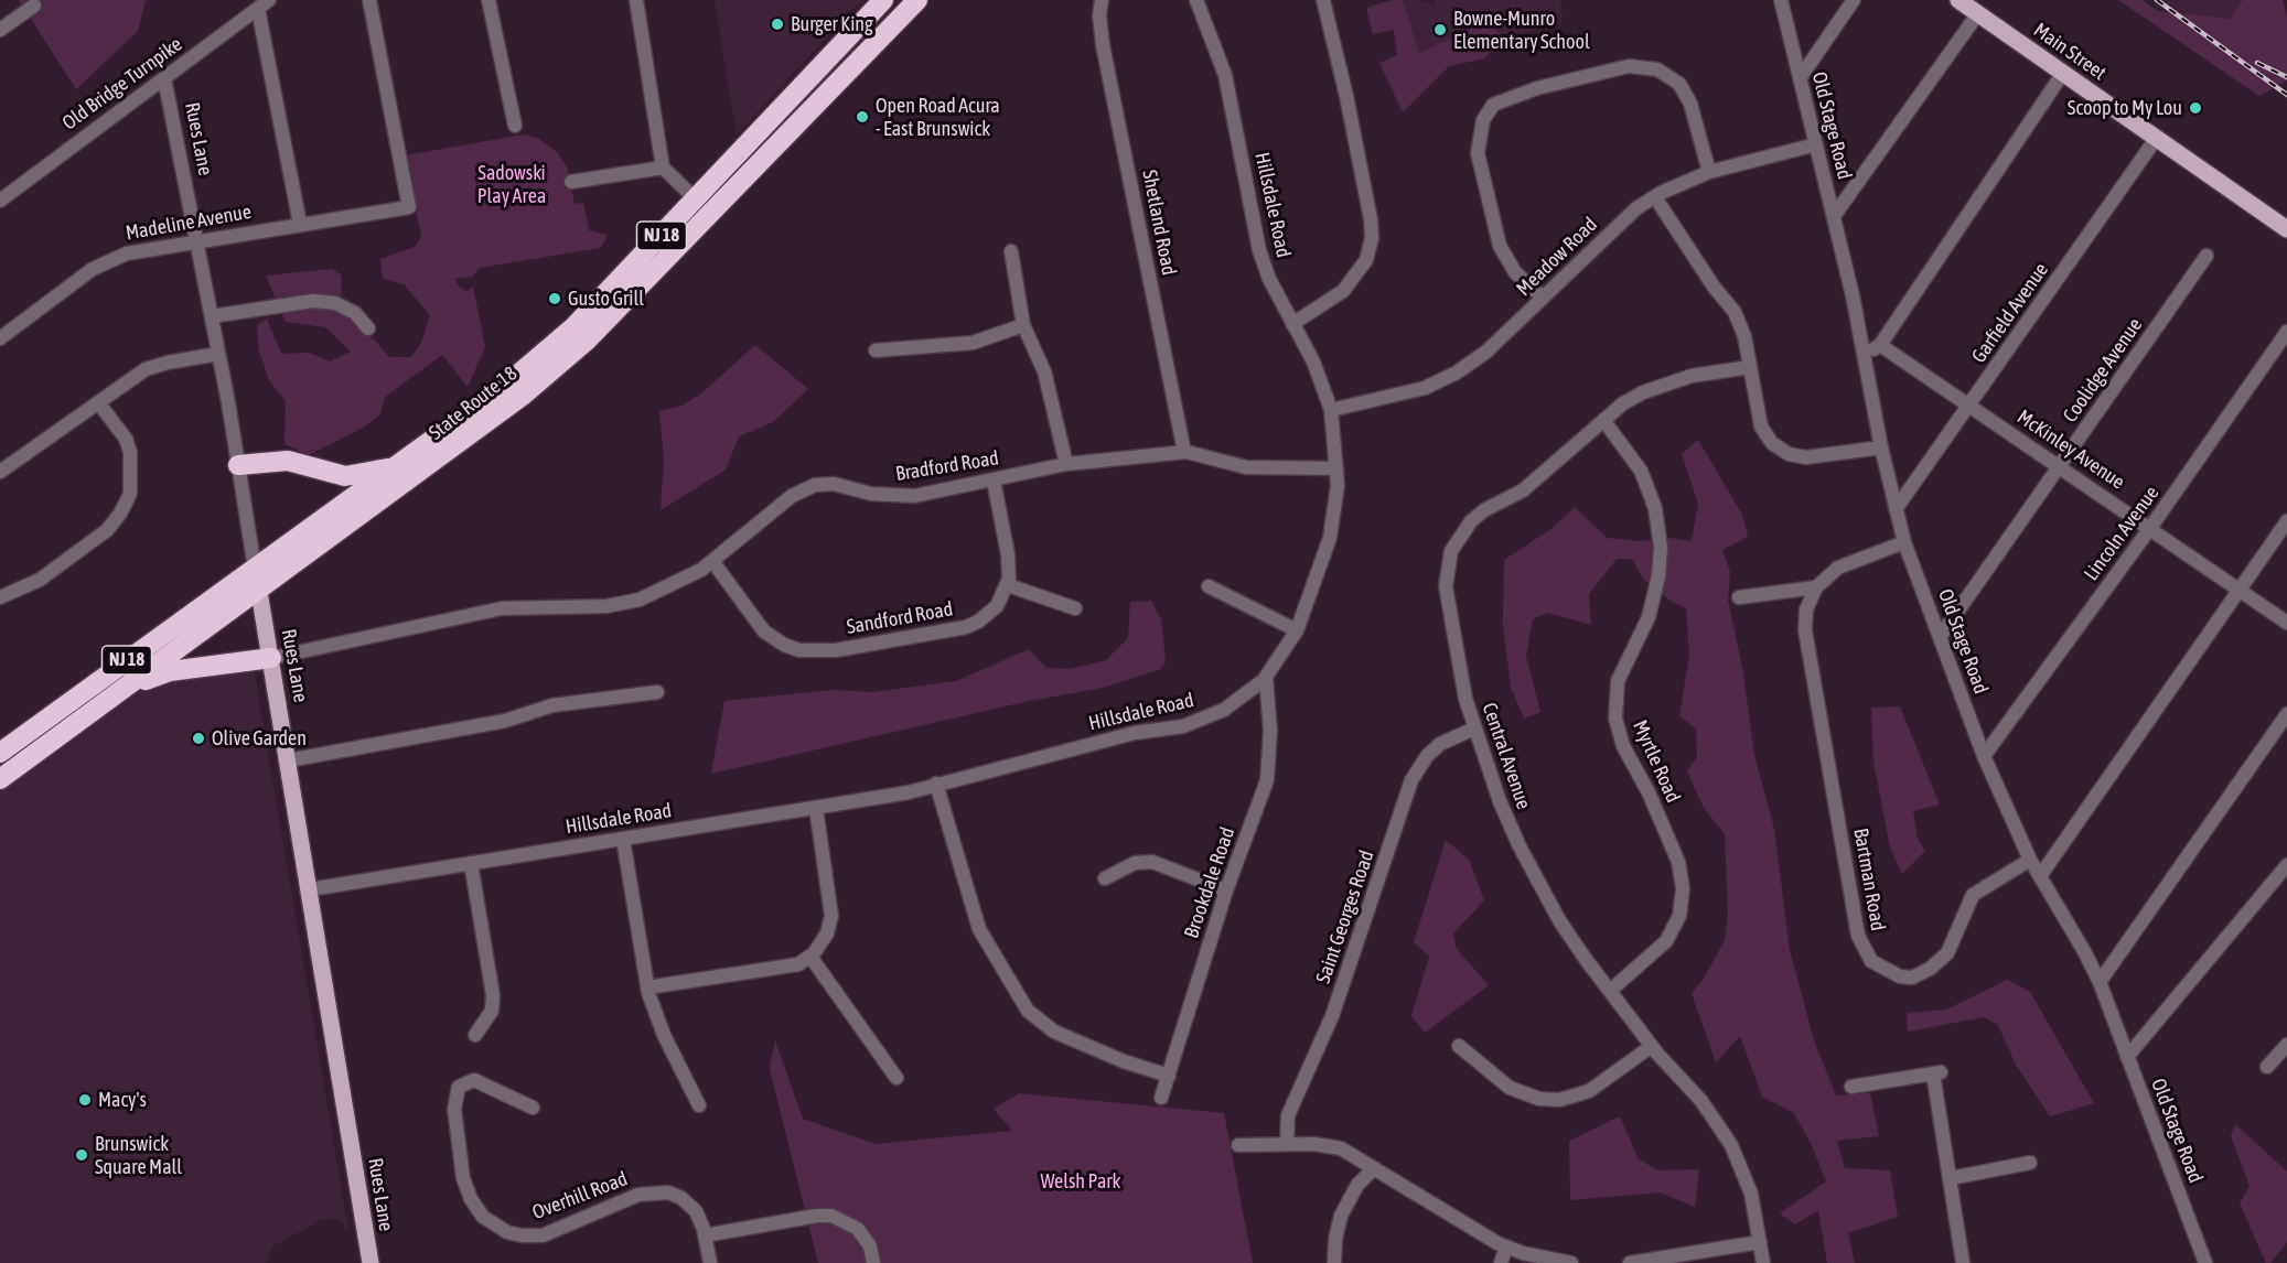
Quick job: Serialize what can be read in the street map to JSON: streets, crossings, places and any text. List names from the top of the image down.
{
  "streets": {
    "highway": ["NJ 18", "State Route 18"],
    "main road": ["Main Street", "Rues Lane"],
    "street": [
      "Old Bridge Turnpike",
      "Old Stage Road",
      "Hillsdale Road",
      "Madeline Avenue",
      "Shetland Road",
      "Meadow Road",
      "Garfield Avenue",
      "Coolidge Avenue",
      "McKinley Avenue",
      "Bradford Road",
      "Lincoln Avenue",
      "Sandford Road",
      "Central Avenue",
      "Myrtle Road",
      "Bartman Road",
      "Brookdale Road",
      "Saint Georges Road",
      "Overhill Road"
    ]
  },
  "crossings": [
    ["Main Street", "Garfield Avenue"],
    ["Old Bridge Turnpike", "Rues Lane"],
    ["Old Stage Road", "Meadow Road"],
    ["Old Stage Road", "Garfield Avenue"],
    ["Old Stage Road", "Coolidge Avenue"],
    ["Old Stage Road", "Lincoln Avenue"],
    ["Old Stage Road", "Bartman Road"],
    ["Rues Lane", "Hillsdale Road"],
    ["Rues Lane", "Madeline Avenue"],
    ["Rues Lane", "State Route 18"],
    ["Rues Lane", "Bradford Road"],
    ["Hillsdale Road", "Meadow Road"],
    ["Hillsdale Road", "Bradford Road"],
    ["Hillsdale Road", "Brookdale Road"],
    ["Shetland Road", "Bradford Road"],
    ["Garfield Avenue", "McKinley Avenue"],
    ["Coolidge Avenue", "McKinley Avenue"],
    ["McKinley Avenue", "Lincoln Avenue"],
    ["Bradford Road", "Sandford Road"],
    ["Central Avenue", "Myrtle Road"],
    ["Central Avenue", "Saint Georges Road"]
  ],
  "parks": ["Sadowski Play Area", "Welsh Park"],
  "places": [
    "Burger King",
    "Bowne-Munro Elementary School",
    "Scoop to My Lou",
    "Open Road Acura - East Brunswick",
    "Gusto Grill",
    "Olive Garden",
    "Macy's",
    "Brunswick Square Mall"
  ]
}
